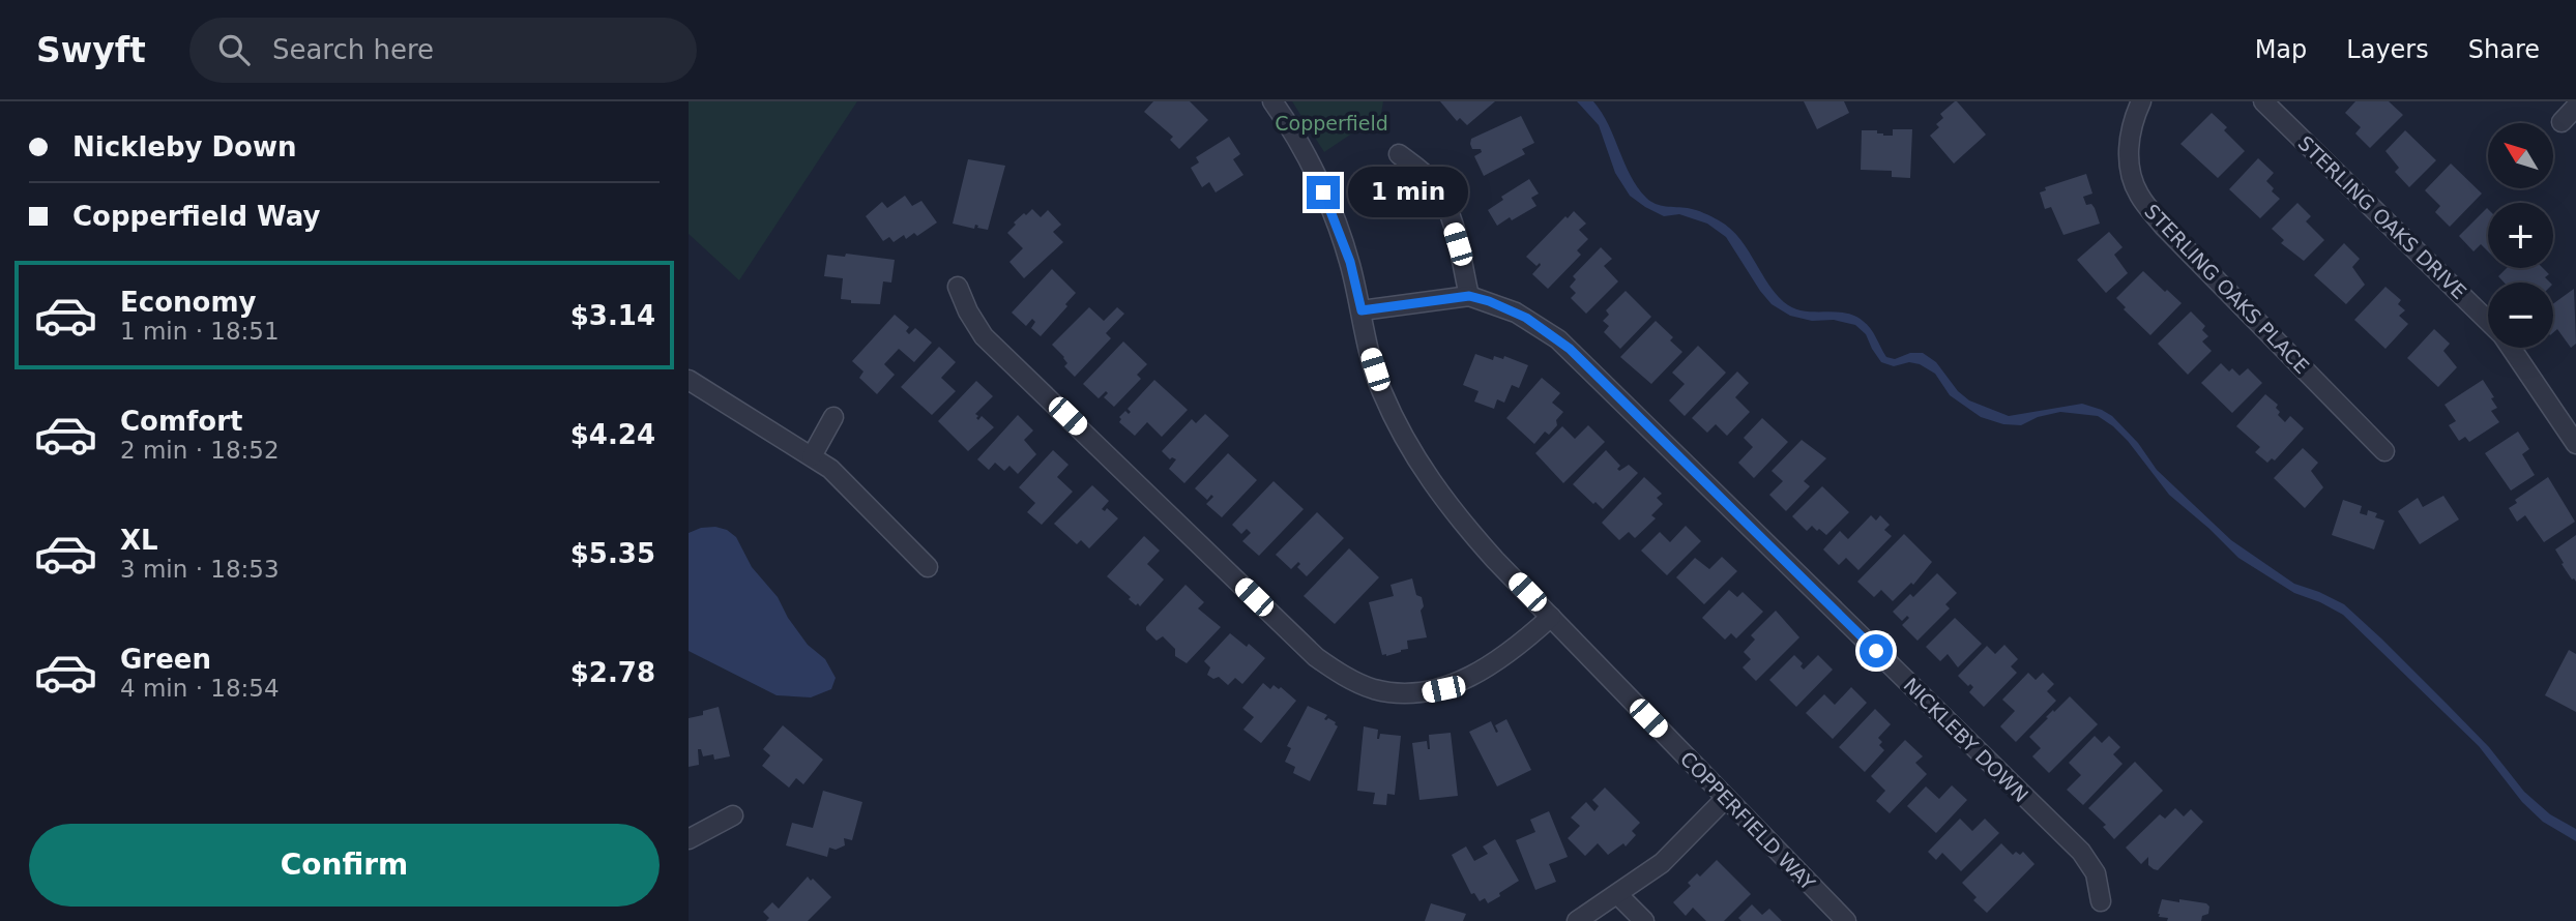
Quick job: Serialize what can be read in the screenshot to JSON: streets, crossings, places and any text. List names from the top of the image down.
{
  "streets": {
    "street": [
      "STERLING OAKS DRIVE",
      "STERLING OAKS PLACE",
      "NICKLEBY DOWN",
      "COPPERFIELD WAY"
    ]
  },
  "crossings": [
    ["NICKLEBY DOWN", "COPPERFIELD WAY"]
  ],
  "parks": ["Copperfield"],
  "north": "top left",
  "page": {
    "header": "Swyft",
    "search": "Search here",
    "nav": ["Map", "Layers", "Share"],
    "banner": ["Nickleby Down", "Copperfield Way"],
    "map_buttons": ["+", "−"],
    "bubble": "1 min",
    "list": [
      {
        "name": "Economy",
        "note": "1 min · 18:51",
        "value": "$3.14"
      },
      {
        "name": "Comfort",
        "note": "2 min · 18:52",
        "value": "$4.24"
      },
      {
        "name": "XL",
        "note": "3 min · 18:53",
        "value": "$5.35"
      },
      {
        "name": "Green",
        "note": "4 min · 18:54",
        "value": "$2.78"
      }
    ],
    "buttons": "Confirm"
  }
}
